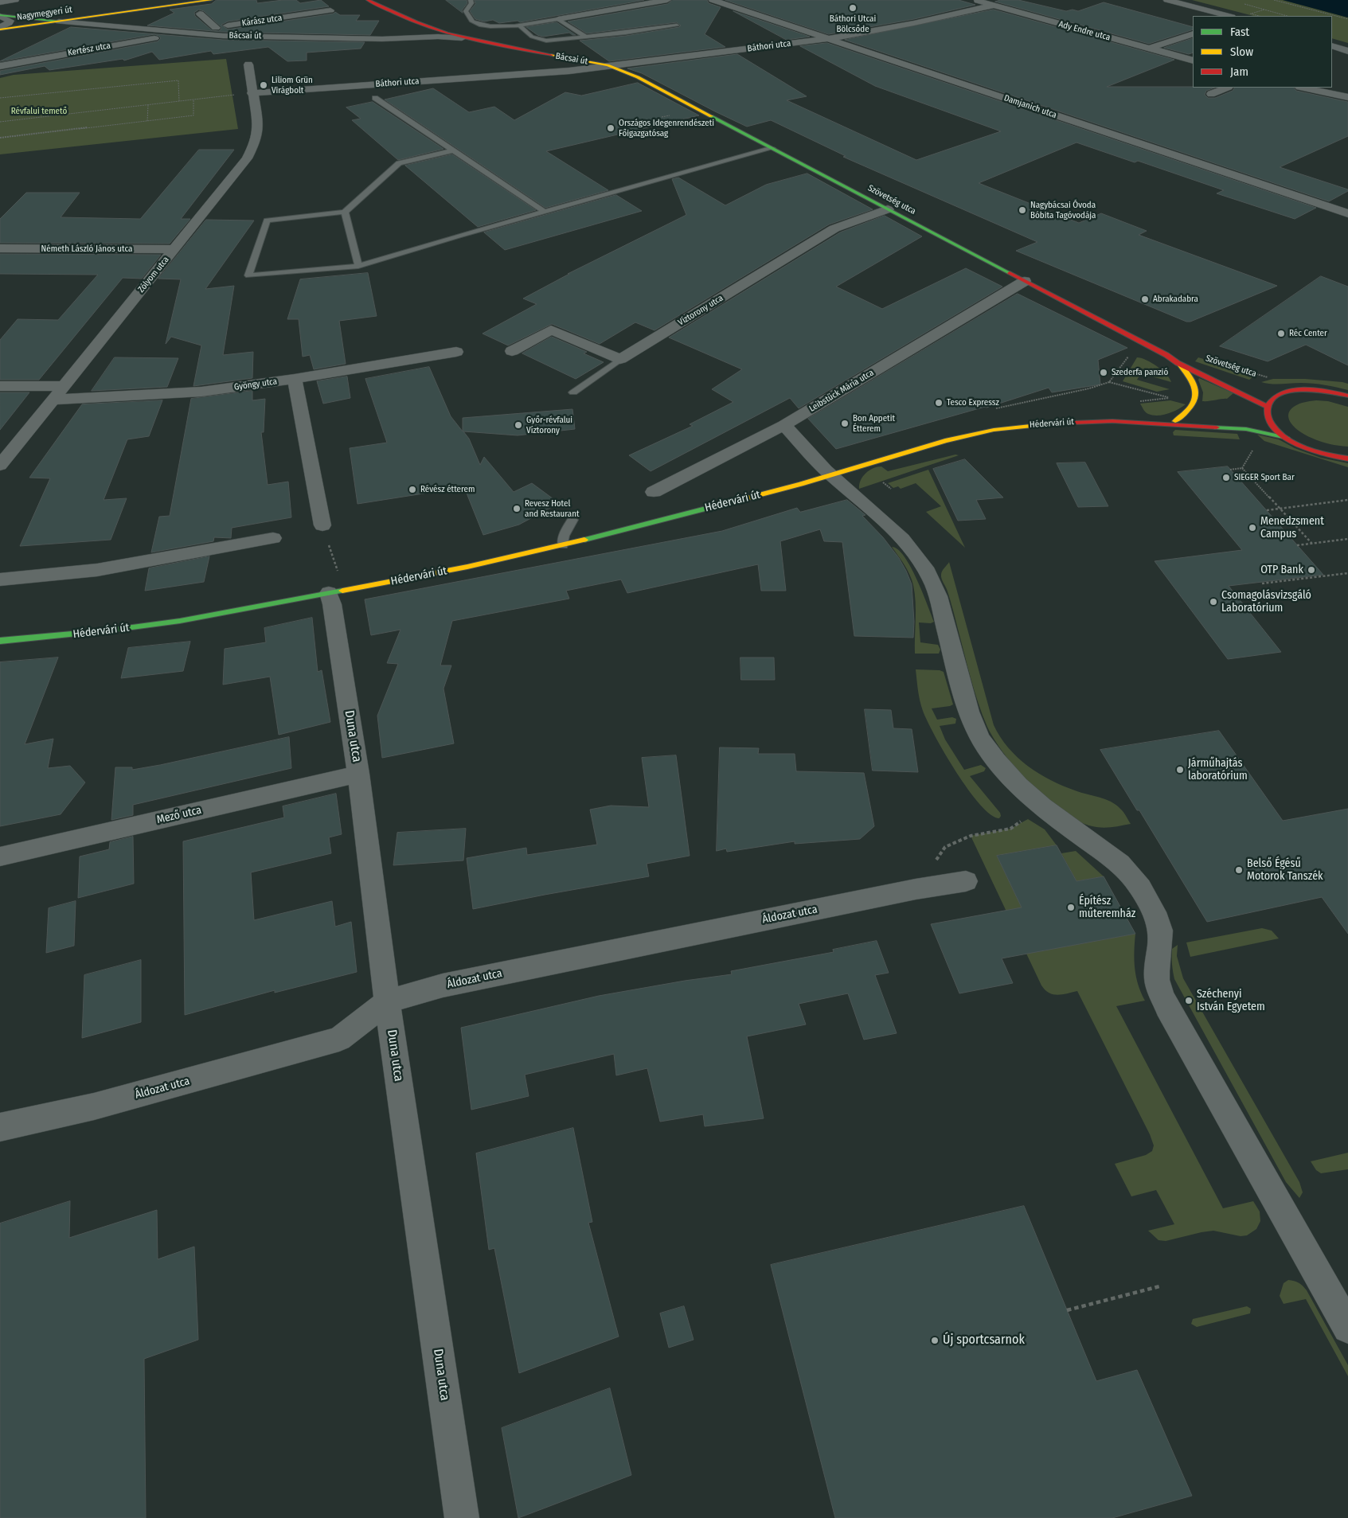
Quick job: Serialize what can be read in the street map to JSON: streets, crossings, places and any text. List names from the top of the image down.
{
  "streets": {
    "street": [
      "Nagymegyeri út",
      "Kárász utca",
      "Ady Endre utca",
      "Bácsai út",
      "Báthori utca",
      "Kertész utca",
      "Damjanich utca",
      "Szövetség utca",
      "Németh László János utca",
      "Zólyom utca",
      "Víztorony utca",
      "Gyöngy utca",
      "Leibstück Mária utca",
      "Hédervári út",
      "Duna utca",
      "Mező utca",
      "Áldozat utca"
    ]
  },
  "crossings": [
    ["Nagymegyeri út", "Bácsai út"],
    ["Kárász utca", "Bácsai út"],
    ["Ady Endre utca", "Báthori utca"],
    ["Bácsai út", "Báthori utca"],
    ["Bácsai út", "Kertész utca"],
    ["Bácsai út", "Szövetség utca"],
    ["Báthori utca", "Damjanich utca"],
    ["Báthori utca", "Szövetség utca"],
    ["Báthori utca", "Zólyom utca"],
    ["Szövetség utca", "Víztorony utca"],
    ["Szövetség utca", "Leibstück Mária utca"],
    ["Németh László János utca", "Zólyom utca"],
    ["Zólyom utca", "Gyöngy utca"],
    ["Hédervári út", "Duna utca"],
    ["Duna utca", "Mező utca"],
    ["Duna utca", "Áldozat utca"]
  ],
  "parks": ["Révfalui temető"],
  "places": [
    "Báthori Utcai Bölcsőde",
    "Liliom Grün Virágbolt",
    "Országos Idegenrendészeti Főigazgatósag",
    "Nagybácsai Óvoda Bóbita Tagóvodája",
    "Abrakadabra",
    "Réc Center",
    "Szederfa panzió",
    "Tesco Expressz",
    "Bon Appetit Étterem",
    "Győr-révfalui Víztorony",
    "SIEGER Sport Bar",
    "Révész étterem",
    "Revesz Hotel and Restaurant",
    "Menedzsment Campus",
    "OTP Bank",
    "Csomagolásvizsgáló Laboratórium",
    "Járműhajtás laboratórium",
    "Belső Égésű Motorok Tanszék",
    "Építész műteremház",
    "Széchenyi István Egyetem",
    "Új sportcsarnok"
  ],
  "legend": ["Fast", "Slow", "Jam"]
}
